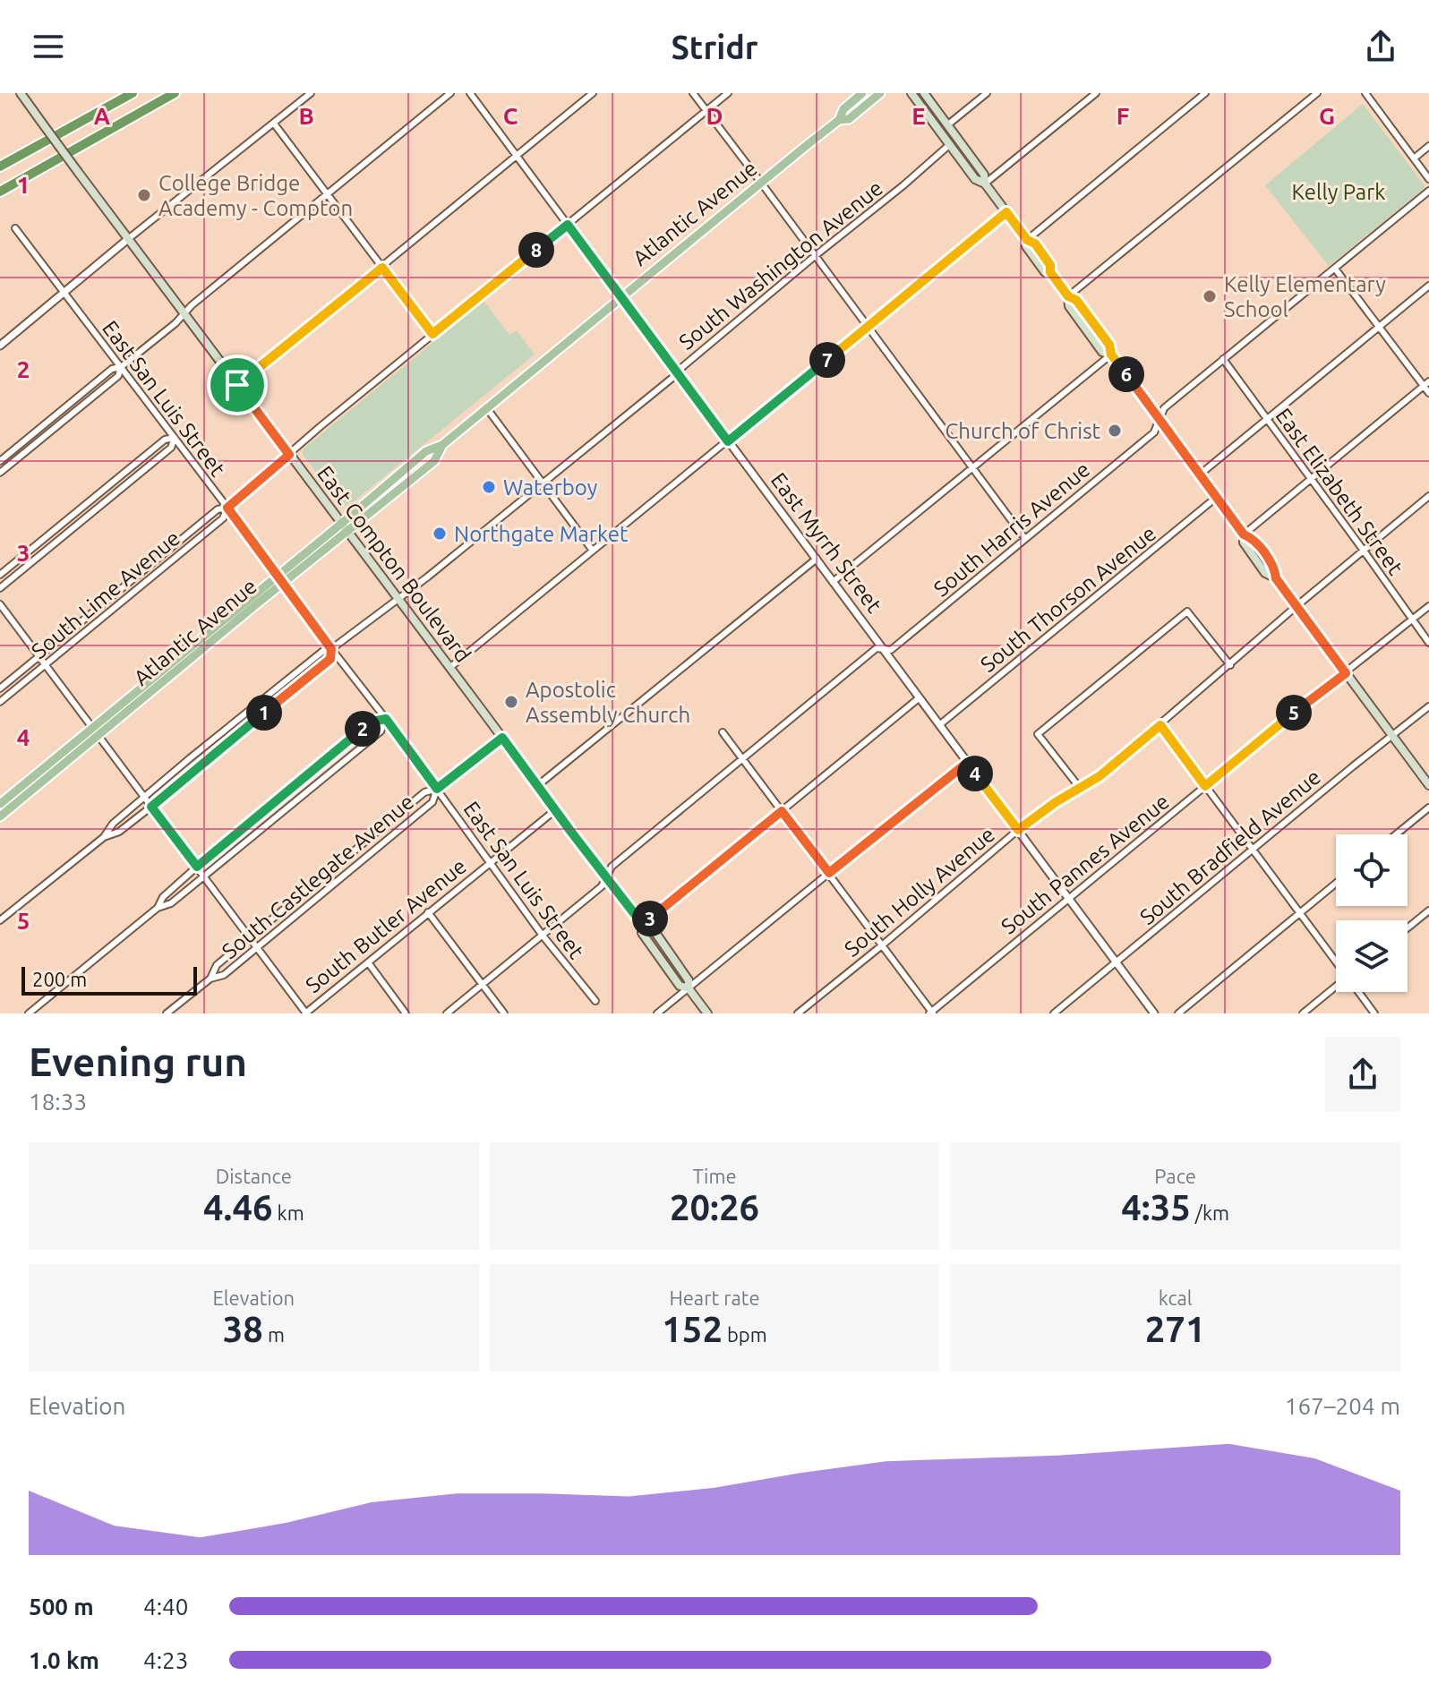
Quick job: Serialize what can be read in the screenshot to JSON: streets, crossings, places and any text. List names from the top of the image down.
{
  "streets": {
    "main road": ["Atlantic Avenue", "East Compton Boulevard"],
    "street": [
      "South Washington Avenue",
      "East San Luis Street",
      "East Elizabeth Street",
      "South Harris Avenue",
      "East Myrrh Street",
      "South Lime Avenue",
      "South Thorson Avenue",
      "South Bradfield Avenue",
      "South Pannes Avenue",
      "South Castlegate Avenue",
      "South Holly Avenue",
      "South Butler Avenue"
    ]
  },
  "crossings": [
    ["Atlantic Avenue", "East San Luis Street"],
    ["Atlantic Avenue", "East Myrrh Street"],
    ["Atlantic Avenue", "East Compton Boulevard"],
    ["South Washington Avenue", "East San Luis Street"],
    ["South Washington Avenue", "East Myrrh Street"],
    ["South Washington Avenue", "East Compton Boulevard"],
    ["East San Luis Street", "South Harris Avenue"],
    ["East San Luis Street", "South Lime Avenue"],
    ["East San Luis Street", "South Castlegate Avenue"],
    ["East San Luis Street", "South Butler Avenue"],
    ["East Elizabeth Street", "South Harris Avenue"],
    ["East Elizabeth Street", "South Pannes Avenue"],
    ["East Elizabeth Street", "South Holly Avenue"],
    ["South Harris Avenue", "East Myrrh Street"],
    ["South Harris Avenue", "East Compton Boulevard"],
    ["East Myrrh Street", "South Lime Avenue"],
    ["East Myrrh Street", "South Thorson Avenue"],
    ["East Myrrh Street", "South Bradfield Avenue"],
    ["East Myrrh Street", "South Pannes Avenue"],
    ["East Myrrh Street", "South Holly Avenue"],
    ["East Compton Boulevard", "South Lime Avenue"],
    ["East Compton Boulevard", "South Castlegate Avenue"],
    ["East Compton Boulevard", "South Butler Avenue"]
  ],
  "parks": ["Kelly Park"],
  "places": [
    "College Bridge Academy - Compton",
    "Kelly Elementary School",
    "Church of Christ",
    "Waterboy",
    "Northgate Market",
    "Apostolic Assembly Church"
  ],
  "scale_bar": "200 m",
  "page": {
    "header": "Stridr",
    "pins": [
      "8",
      "7",
      "6",
      "1",
      "5",
      "2",
      "4",
      "3"
    ],
    "scale": "200 m",
    "heading": ["Evening run", "18:33"],
    "stats": [
      ["Distance", "4.46 km"],
      ["Time", "20:26"],
      ["Pace", "4:35 /km"],
      ["Elevation", "38 m"],
      ["Heart rate", "152 bpm"],
      ["kcal", "271"]
    ],
    "chart": ["Elevation", "167–204 m"],
    "list": [
      {
        "name": "500 m",
        "note": "4:40"
      },
      {
        "name": "1.0 km",
        "note": "4:23"
      }
    ]
  },
  "grid": {
    "columns": [
      "A",
      "B",
      "C",
      "D",
      "E",
      "F",
      "G"
    ],
    "rows": [
      "1",
      "2",
      "3",
      "4",
      "5"
    ]
  }
}
